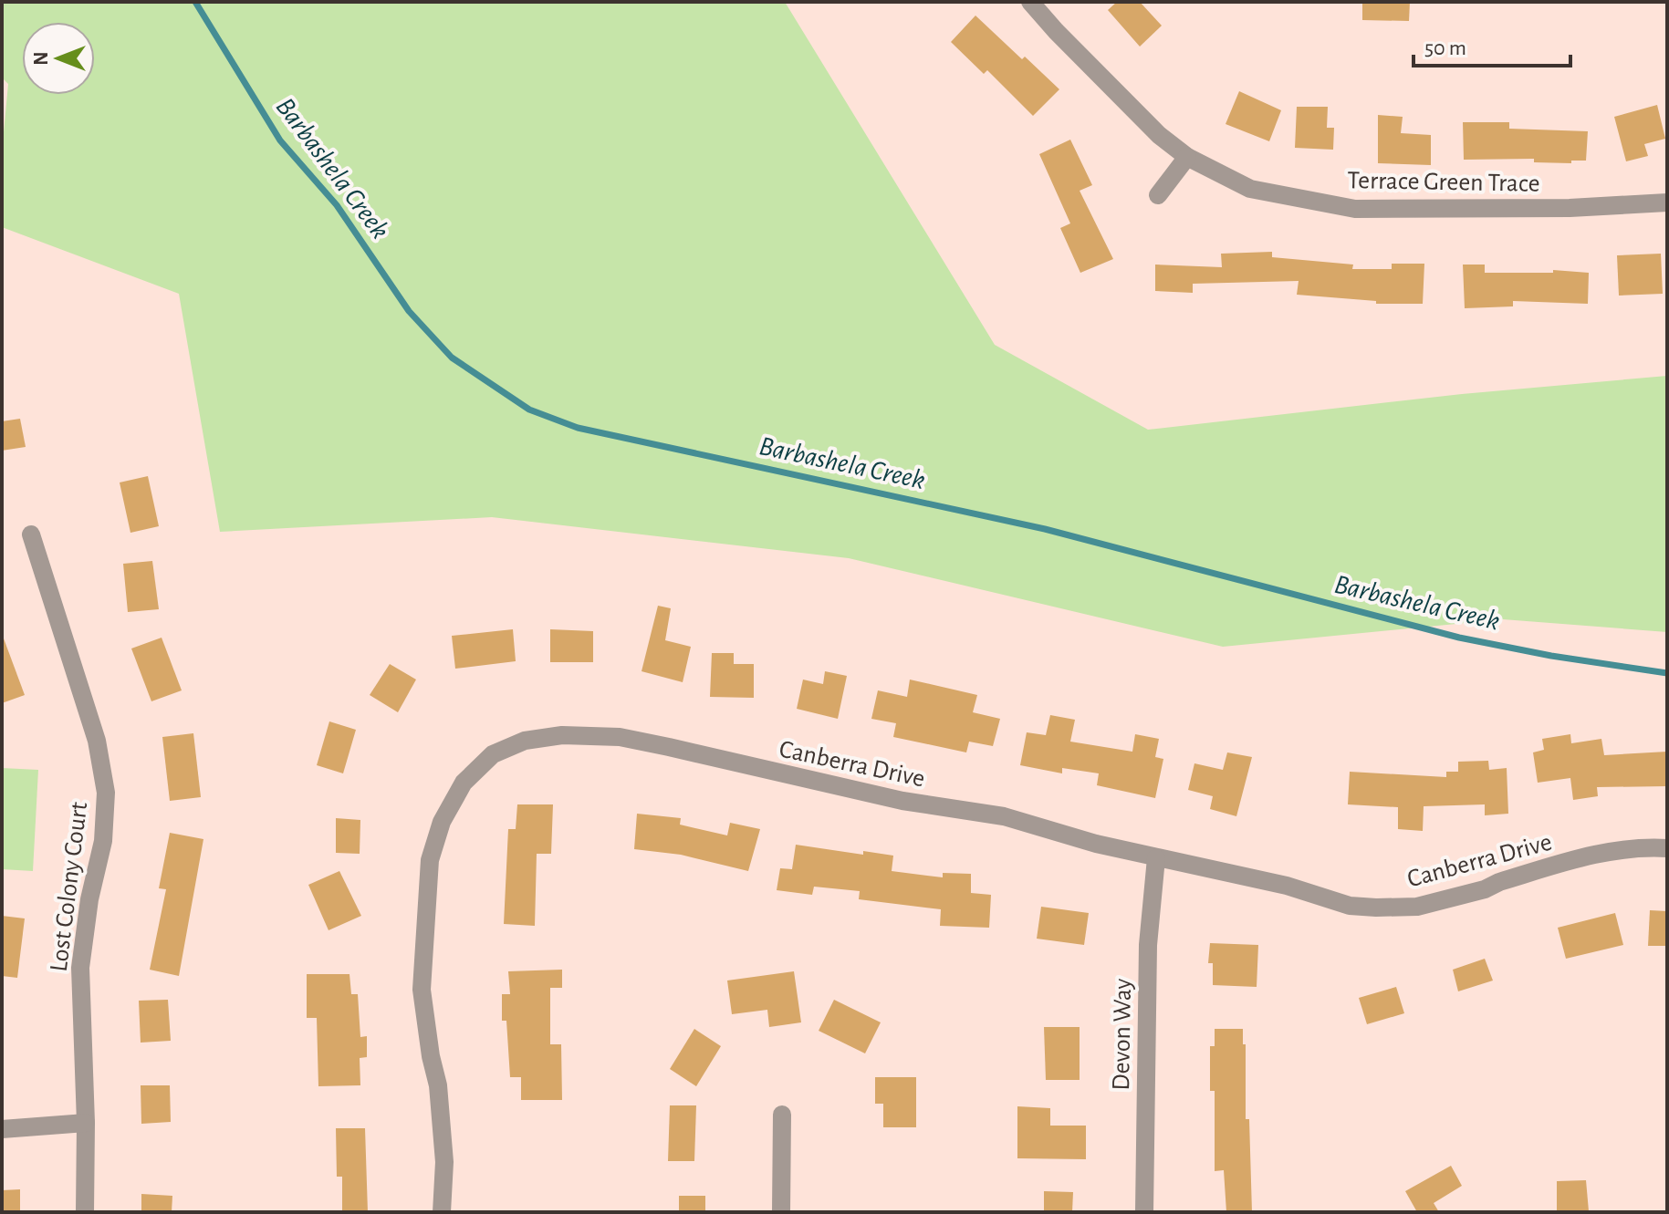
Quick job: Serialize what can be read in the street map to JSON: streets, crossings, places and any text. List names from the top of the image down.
{
  "streets": {
    "street": [
      "Terrace Green Trace",
      "Canberra Drive",
      "Lost Colony Court",
      "Devon Way"
    ]
  },
  "crossings": [
    ["Canberra Drive", "Devon Way"]
  ],
  "water": ["Barbashela Creek"],
  "scale_bar": "50 m",
  "north": "left"
}
